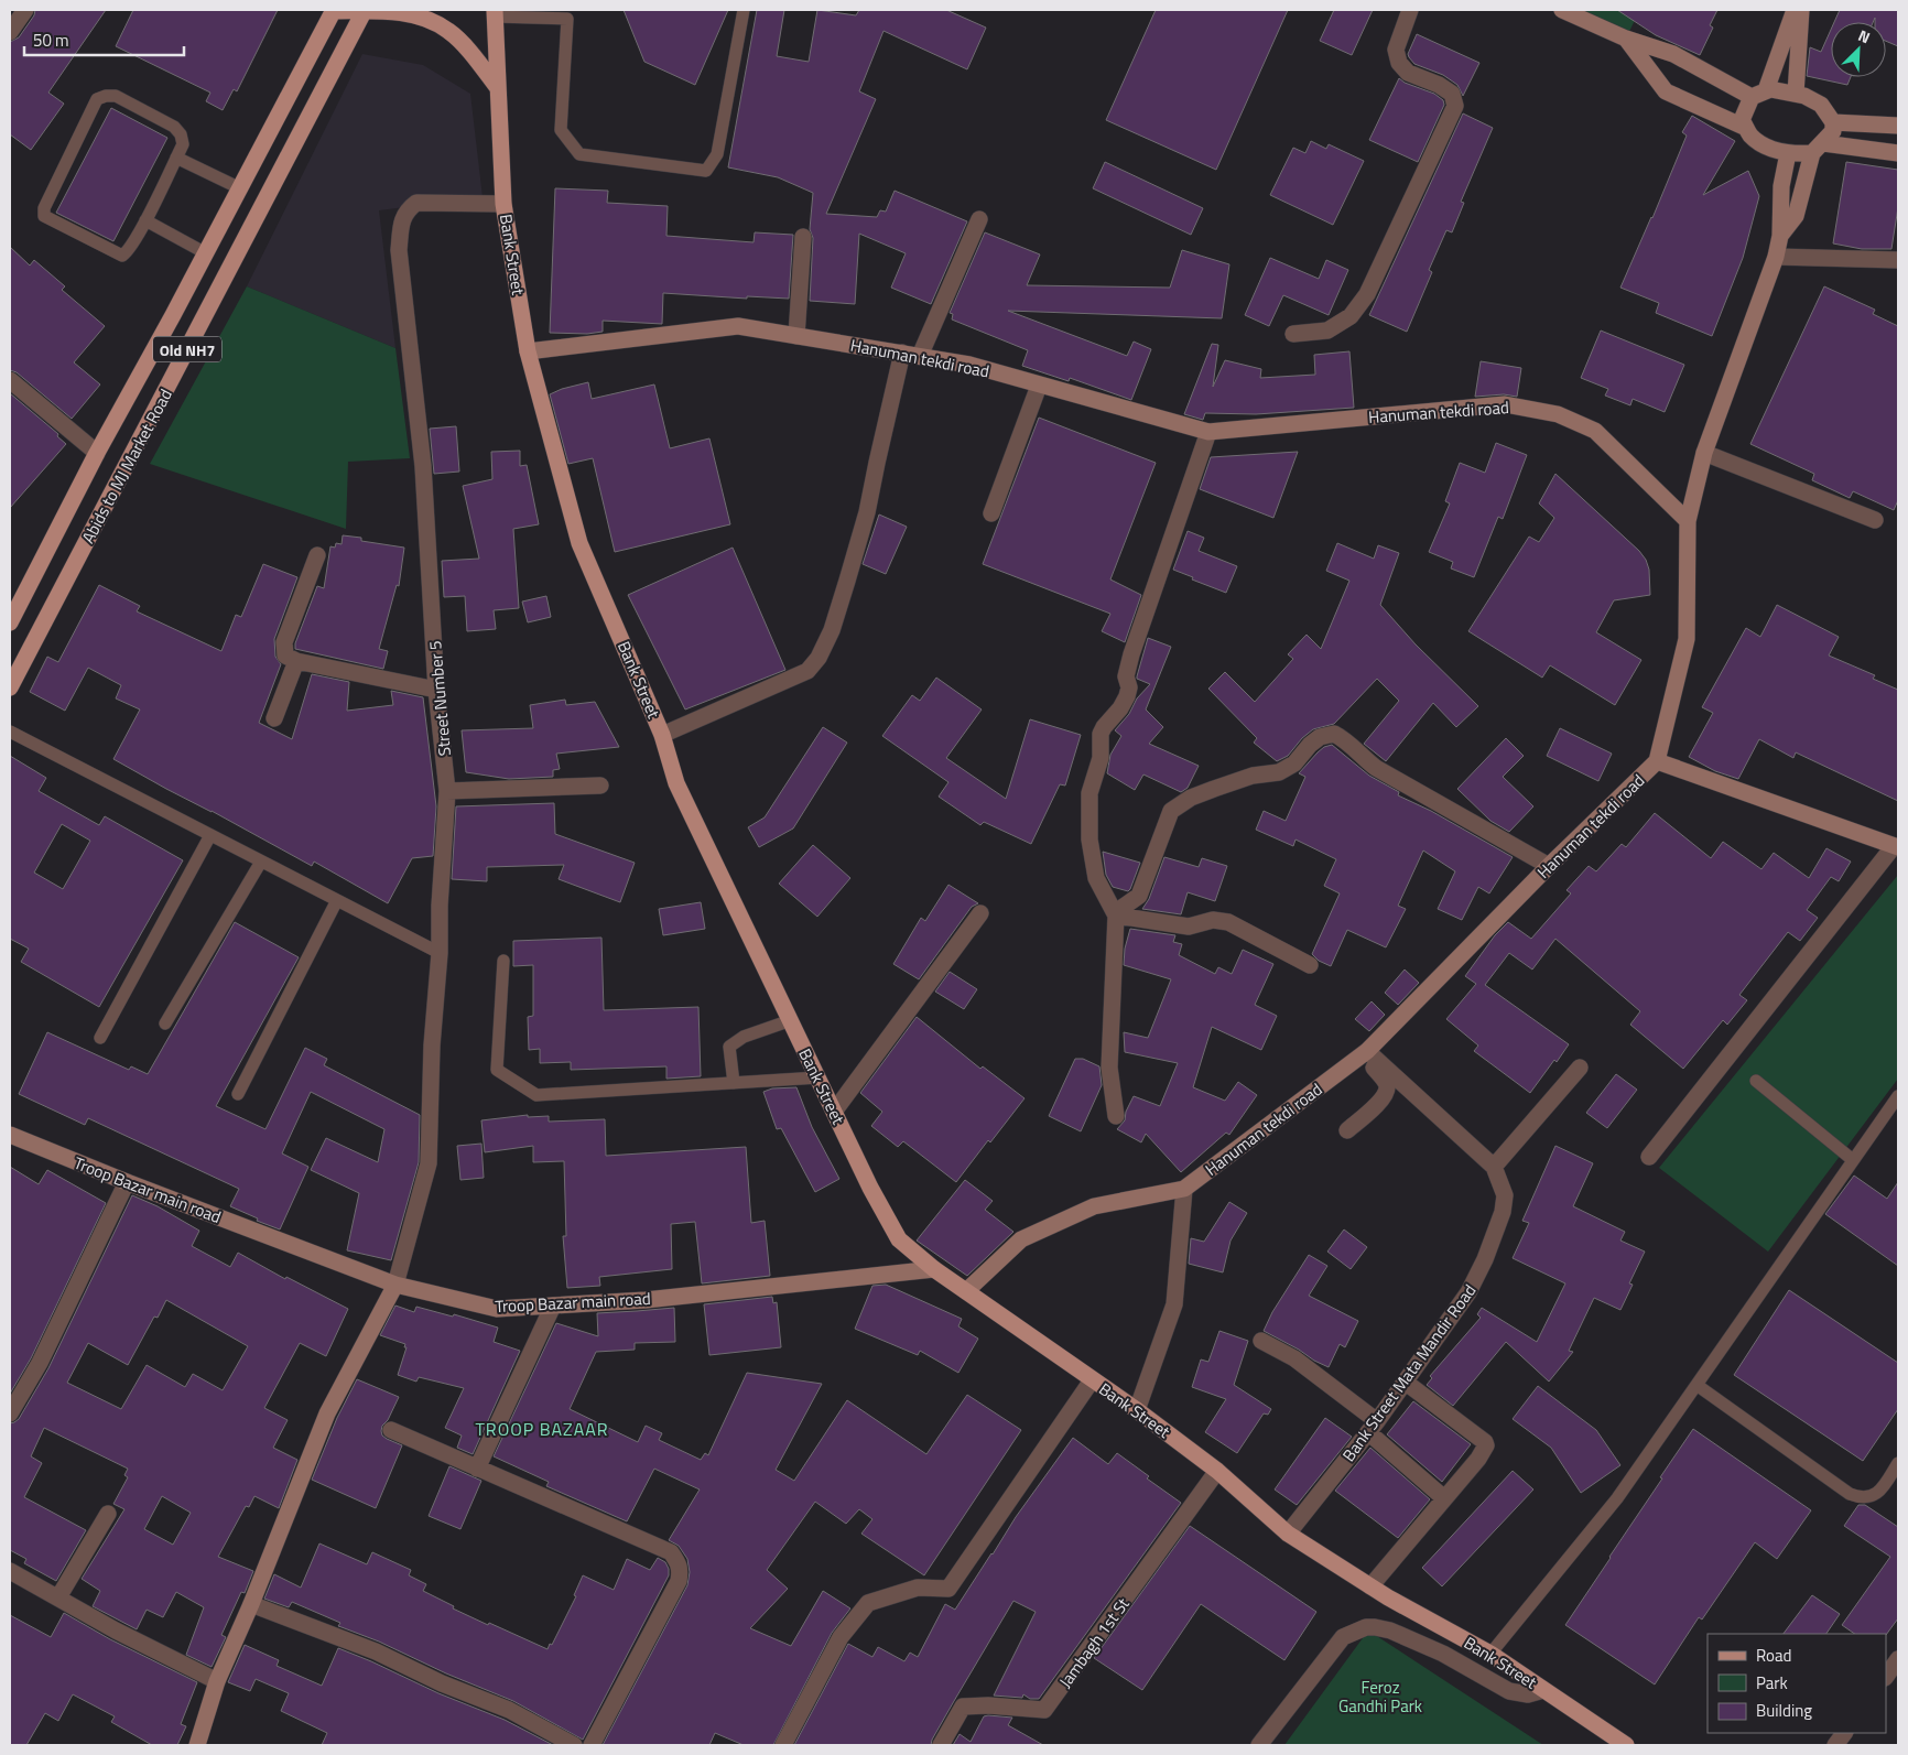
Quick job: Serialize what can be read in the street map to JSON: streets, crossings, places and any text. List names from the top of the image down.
{
  "streets": {
    "main road": ["Bank Street", "Old NH7", "Abids to MJ Market Road"],
    "street": [
      "Hanuman tekdi road",
      "Street Number 5",
      "Troop Bazar main road",
      "Bank Street Mata Mandir Road",
      "Jambagh 1st St"
    ]
  },
  "crossings": [
    ["Bank Street", "Hanuman tekdi road"],
    ["Bank Street", "Street Number 5"],
    ["Bank Street", "Troop Bazar main road"],
    ["Bank Street", "Bank Street Mata Mandir Road"],
    ["Bank Street", "Jambagh 1st St"],
    ["Old NH7", "Abids to MJ Market Road"],
    ["Hanuman tekdi road", "Bank Street Mata Mandir Road"],
    ["Street Number 5", "Troop Bazar main road"]
  ],
  "districts": ["TROOP BAZAAR"],
  "parks": ["Feroz Gandhi Park"],
  "legend": ["Road", "Park", "Building"],
  "scale_bar": "50 m",
  "north": "top right"
}
